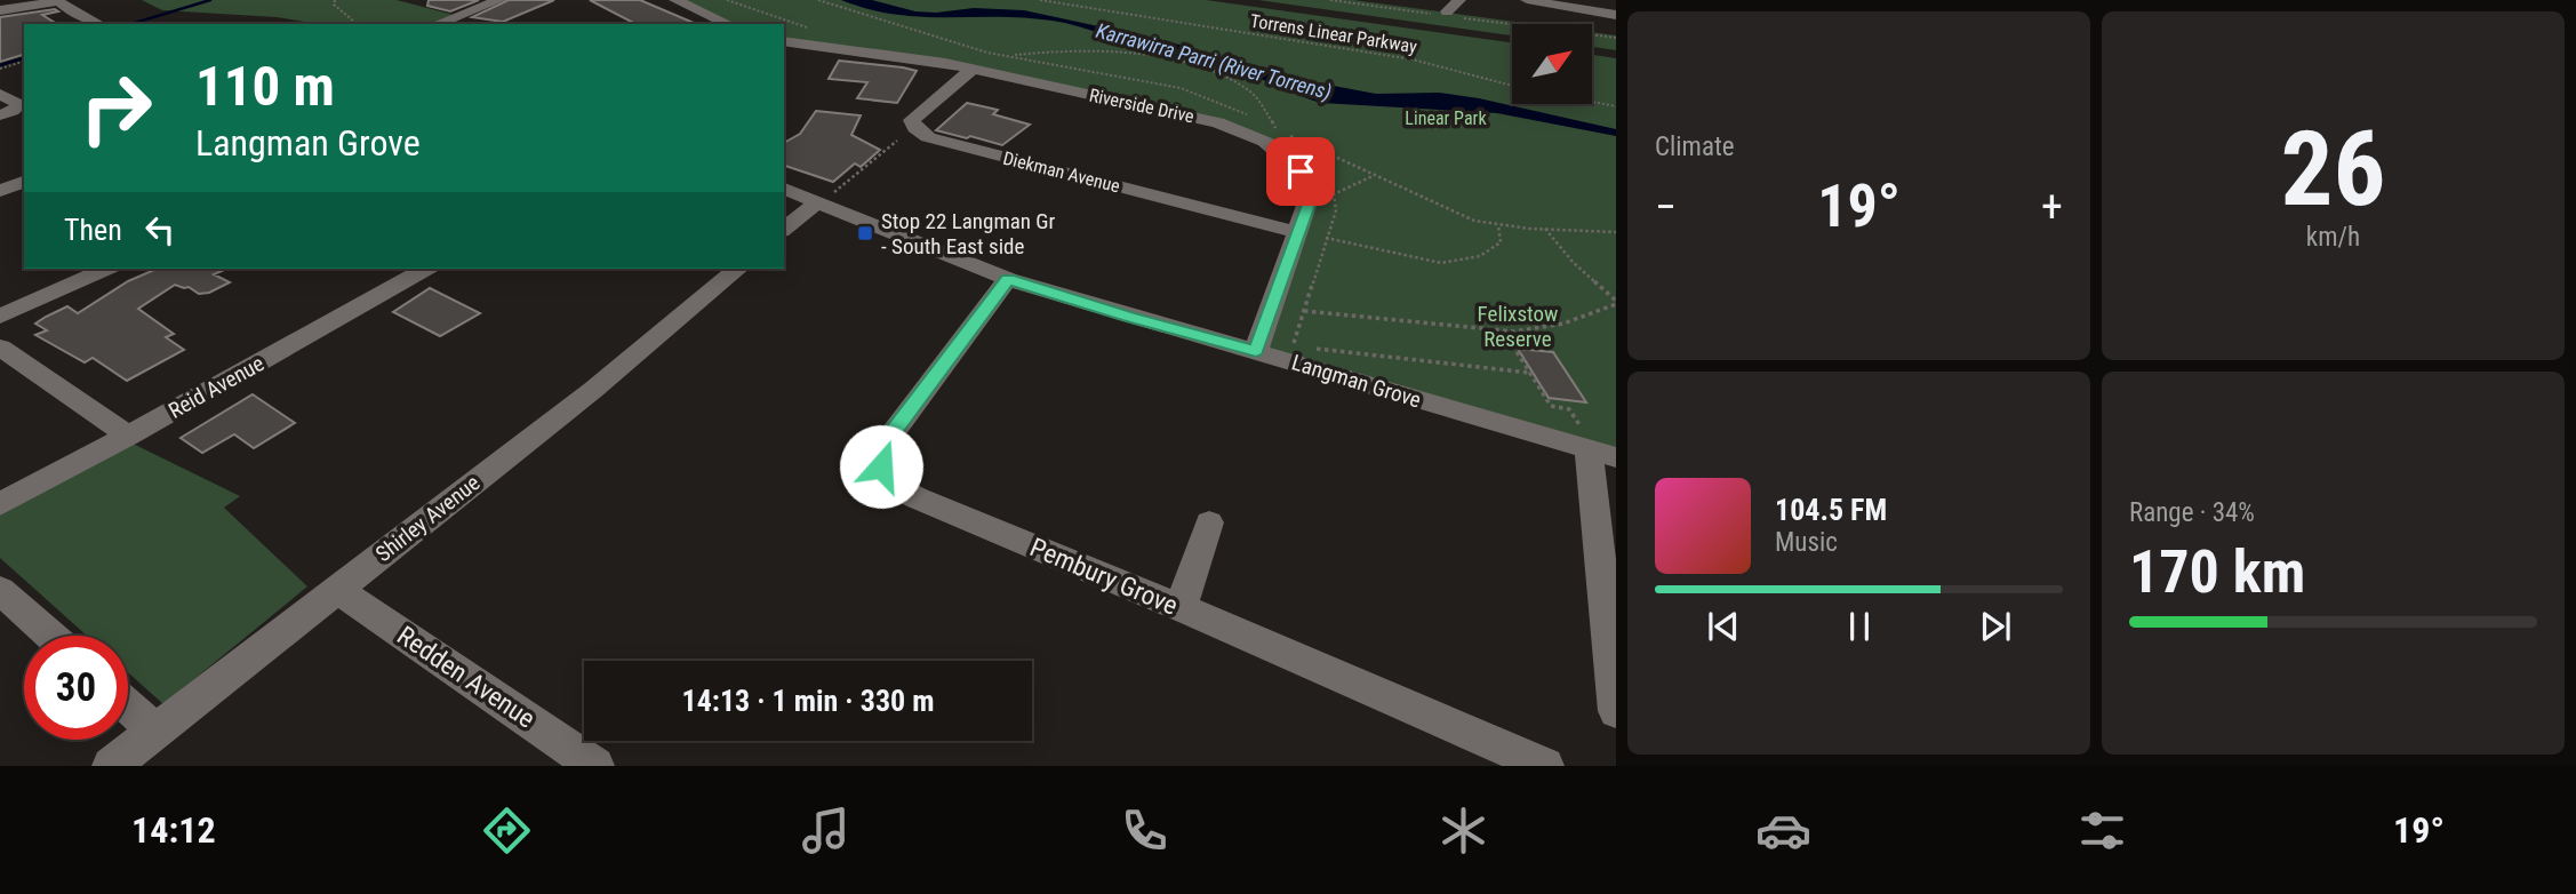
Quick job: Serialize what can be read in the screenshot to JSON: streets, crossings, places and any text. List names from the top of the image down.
{
  "streets": {
    "street": [
      "Riverside Drive",
      "Diekman Avenue",
      "Langman Grove",
      "Reid Avenue",
      "Shirley Avenue",
      "Pembury Grove",
      "Redden Avenue"
    ],
    "path": ["Torrens Linear Parkway"]
  },
  "crossings": [
    ["Riverside Drive", "Diekman Avenue"],
    ["Riverside Drive", "Langman Grove"],
    ["Langman Grove", "Pembury Grove"],
    ["Shirley Avenue", "Redden Avenue"]
  ],
  "water": ["Karrawirra Parri (River Torrens)"],
  "parks": ["Linear Park", "Felixstow Reserve"],
  "places": {
    "transit": ["Stop 22 Langman Gr - South East side"]
  },
  "north": "top right",
  "page": {
    "tile": [
      "Climate",
      ["26", "km/h"],
      ["Range · 34%", "170 km"]
    ],
    "turn": ["110 m", "Langman Grove"],
    "heat": ["−", "19°", "+"],
    "then": "Then",
    "song": ["104.5 FM", "Music"],
    "limit": "30",
    "trip": "14:13 · 1 min · 330 m",
    "tabs": ["14:12", "19°"]
  }
}
